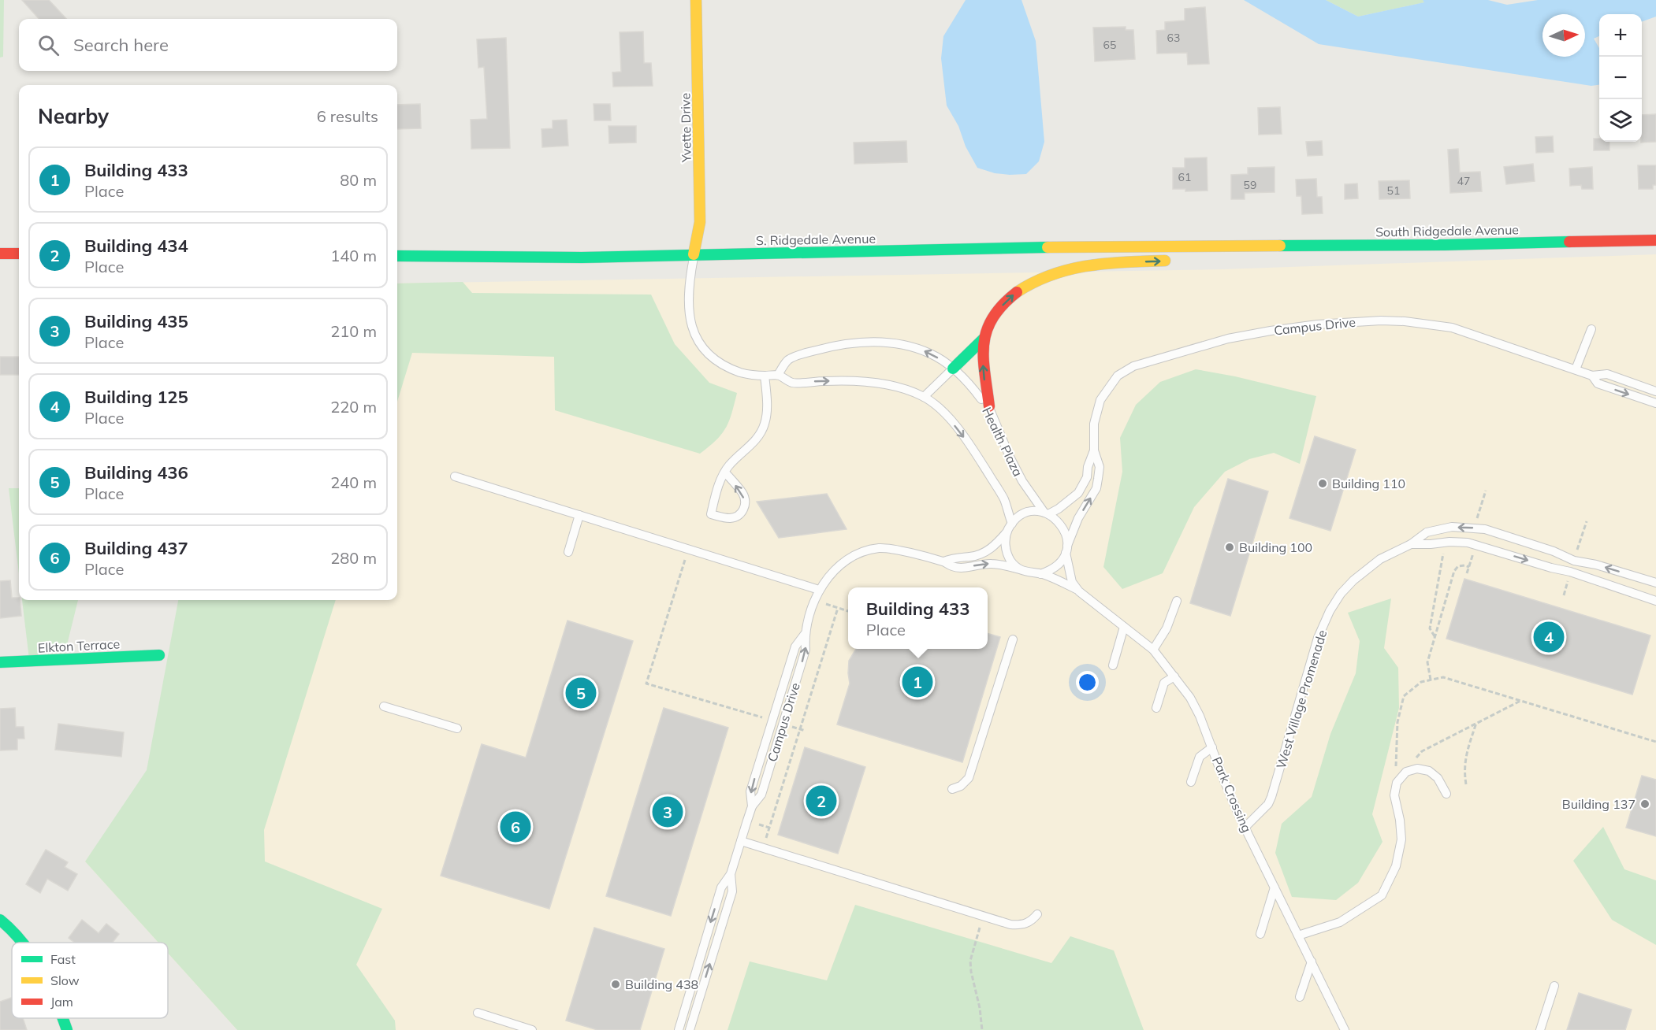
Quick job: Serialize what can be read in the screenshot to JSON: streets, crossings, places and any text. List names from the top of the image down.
{
  "streets": {
    "main road": [
      "Yvette Drive",
      "South Ridgedale Avenue",
      "S. Ridgedale Avenue",
      "Elkton Terrace"
    ],
    "lane": [
      "Campus Drive",
      "Health Plaza",
      "West Village Promenade",
      "Park Crossing"
    ]
  },
  "crossings": [
    ["Yvette Drive", "S. Ridgedale Avenue"],
    ["Yvette Drive", "Health Plaza"],
    ["South Ridgedale Avenue", "S. Ridgedale Avenue"],
    ["S. Ridgedale Avenue", "Health Plaza"],
    ["Campus Drive", "Health Plaza"],
    ["Campus Drive", "Park Crossing"],
    ["Health Plaza", "Park Crossing"],
    ["West Village Promenade", "Park Crossing"]
  ],
  "places": [
    "Building 110",
    "Building 100",
    "Building 137",
    "Building 438"
  ],
  "house_numbers": [
    "63",
    "65",
    "61",
    "47",
    "59",
    "51"
  ],
  "legend": ["Fast", "Slow", "Jam"],
  "north": "right",
  "page": {
    "map_buttons": ["+", "−"],
    "search": "Search here",
    "heading": ["Nearby", "6 results"],
    "list": [
      {
        "mark": "1",
        "name": "Building 433",
        "note": "Place",
        "value": "80 m"
      },
      {
        "mark": "2",
        "name": "Building 434",
        "note": "Place",
        "value": "140 m"
      },
      {
        "mark": "3",
        "name": "Building 435",
        "note": "Place",
        "value": "210 m"
      },
      {
        "mark": "4",
        "name": "Building 125",
        "note": "Place",
        "value": "220 m"
      },
      {
        "mark": "5",
        "name": "Building 436",
        "note": "Place",
        "value": "240 m"
      },
      {
        "mark": "6",
        "name": "Building 437",
        "note": "Place",
        "value": "280 m"
      }
    ],
    "popup": ["Building 433", "Place"],
    "pins": [
      "4",
      "1",
      "5",
      "2",
      "3",
      "6"
    ]
  }
}
